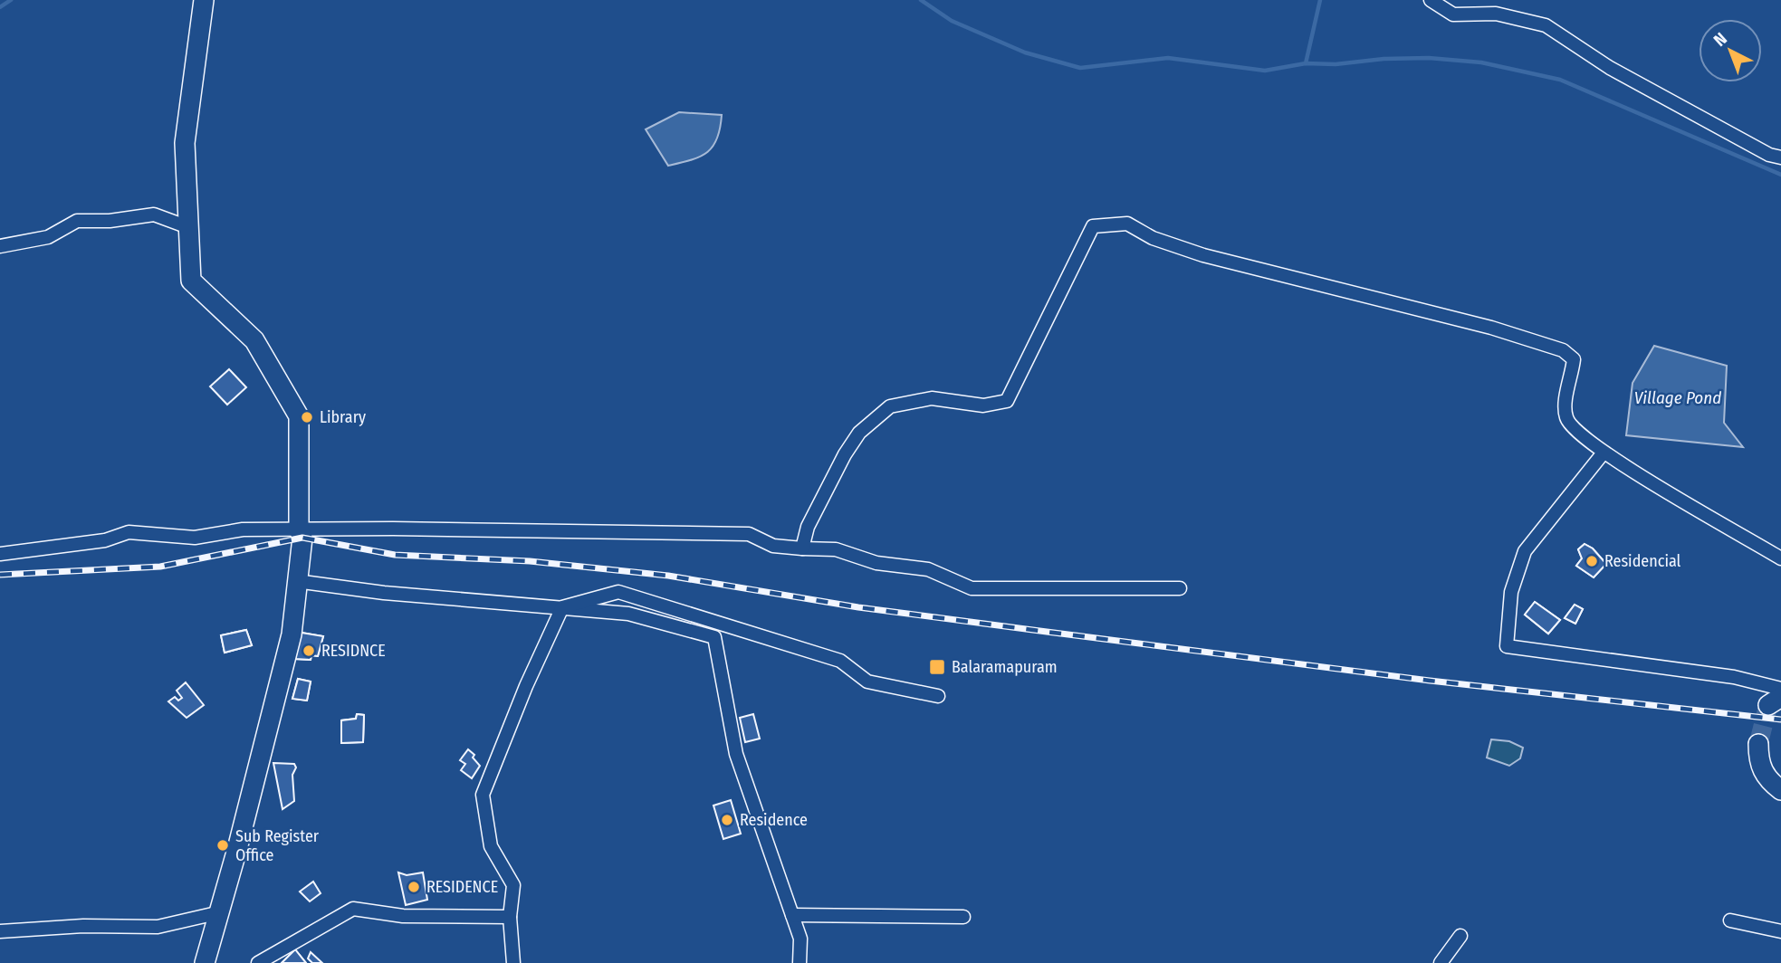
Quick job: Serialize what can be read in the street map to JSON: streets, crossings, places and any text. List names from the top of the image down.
{
  "water": ["Village Pond"],
  "places": {
    "other": [
      "Library",
      "Residencial",
      "RESIDNCE",
      "Residence",
      "Sub Register Office",
      "RESIDENCE"
    ],
    "transit": ["Balaramapuram"]
  },
  "north": "top left"
}
